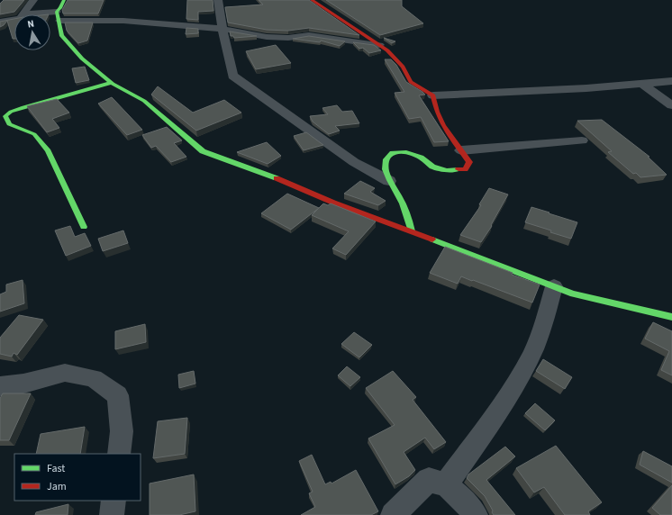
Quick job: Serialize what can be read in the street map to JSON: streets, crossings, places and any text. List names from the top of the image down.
{
  "legend": ["Fast", "Jam"],
  "north": "top"
}
